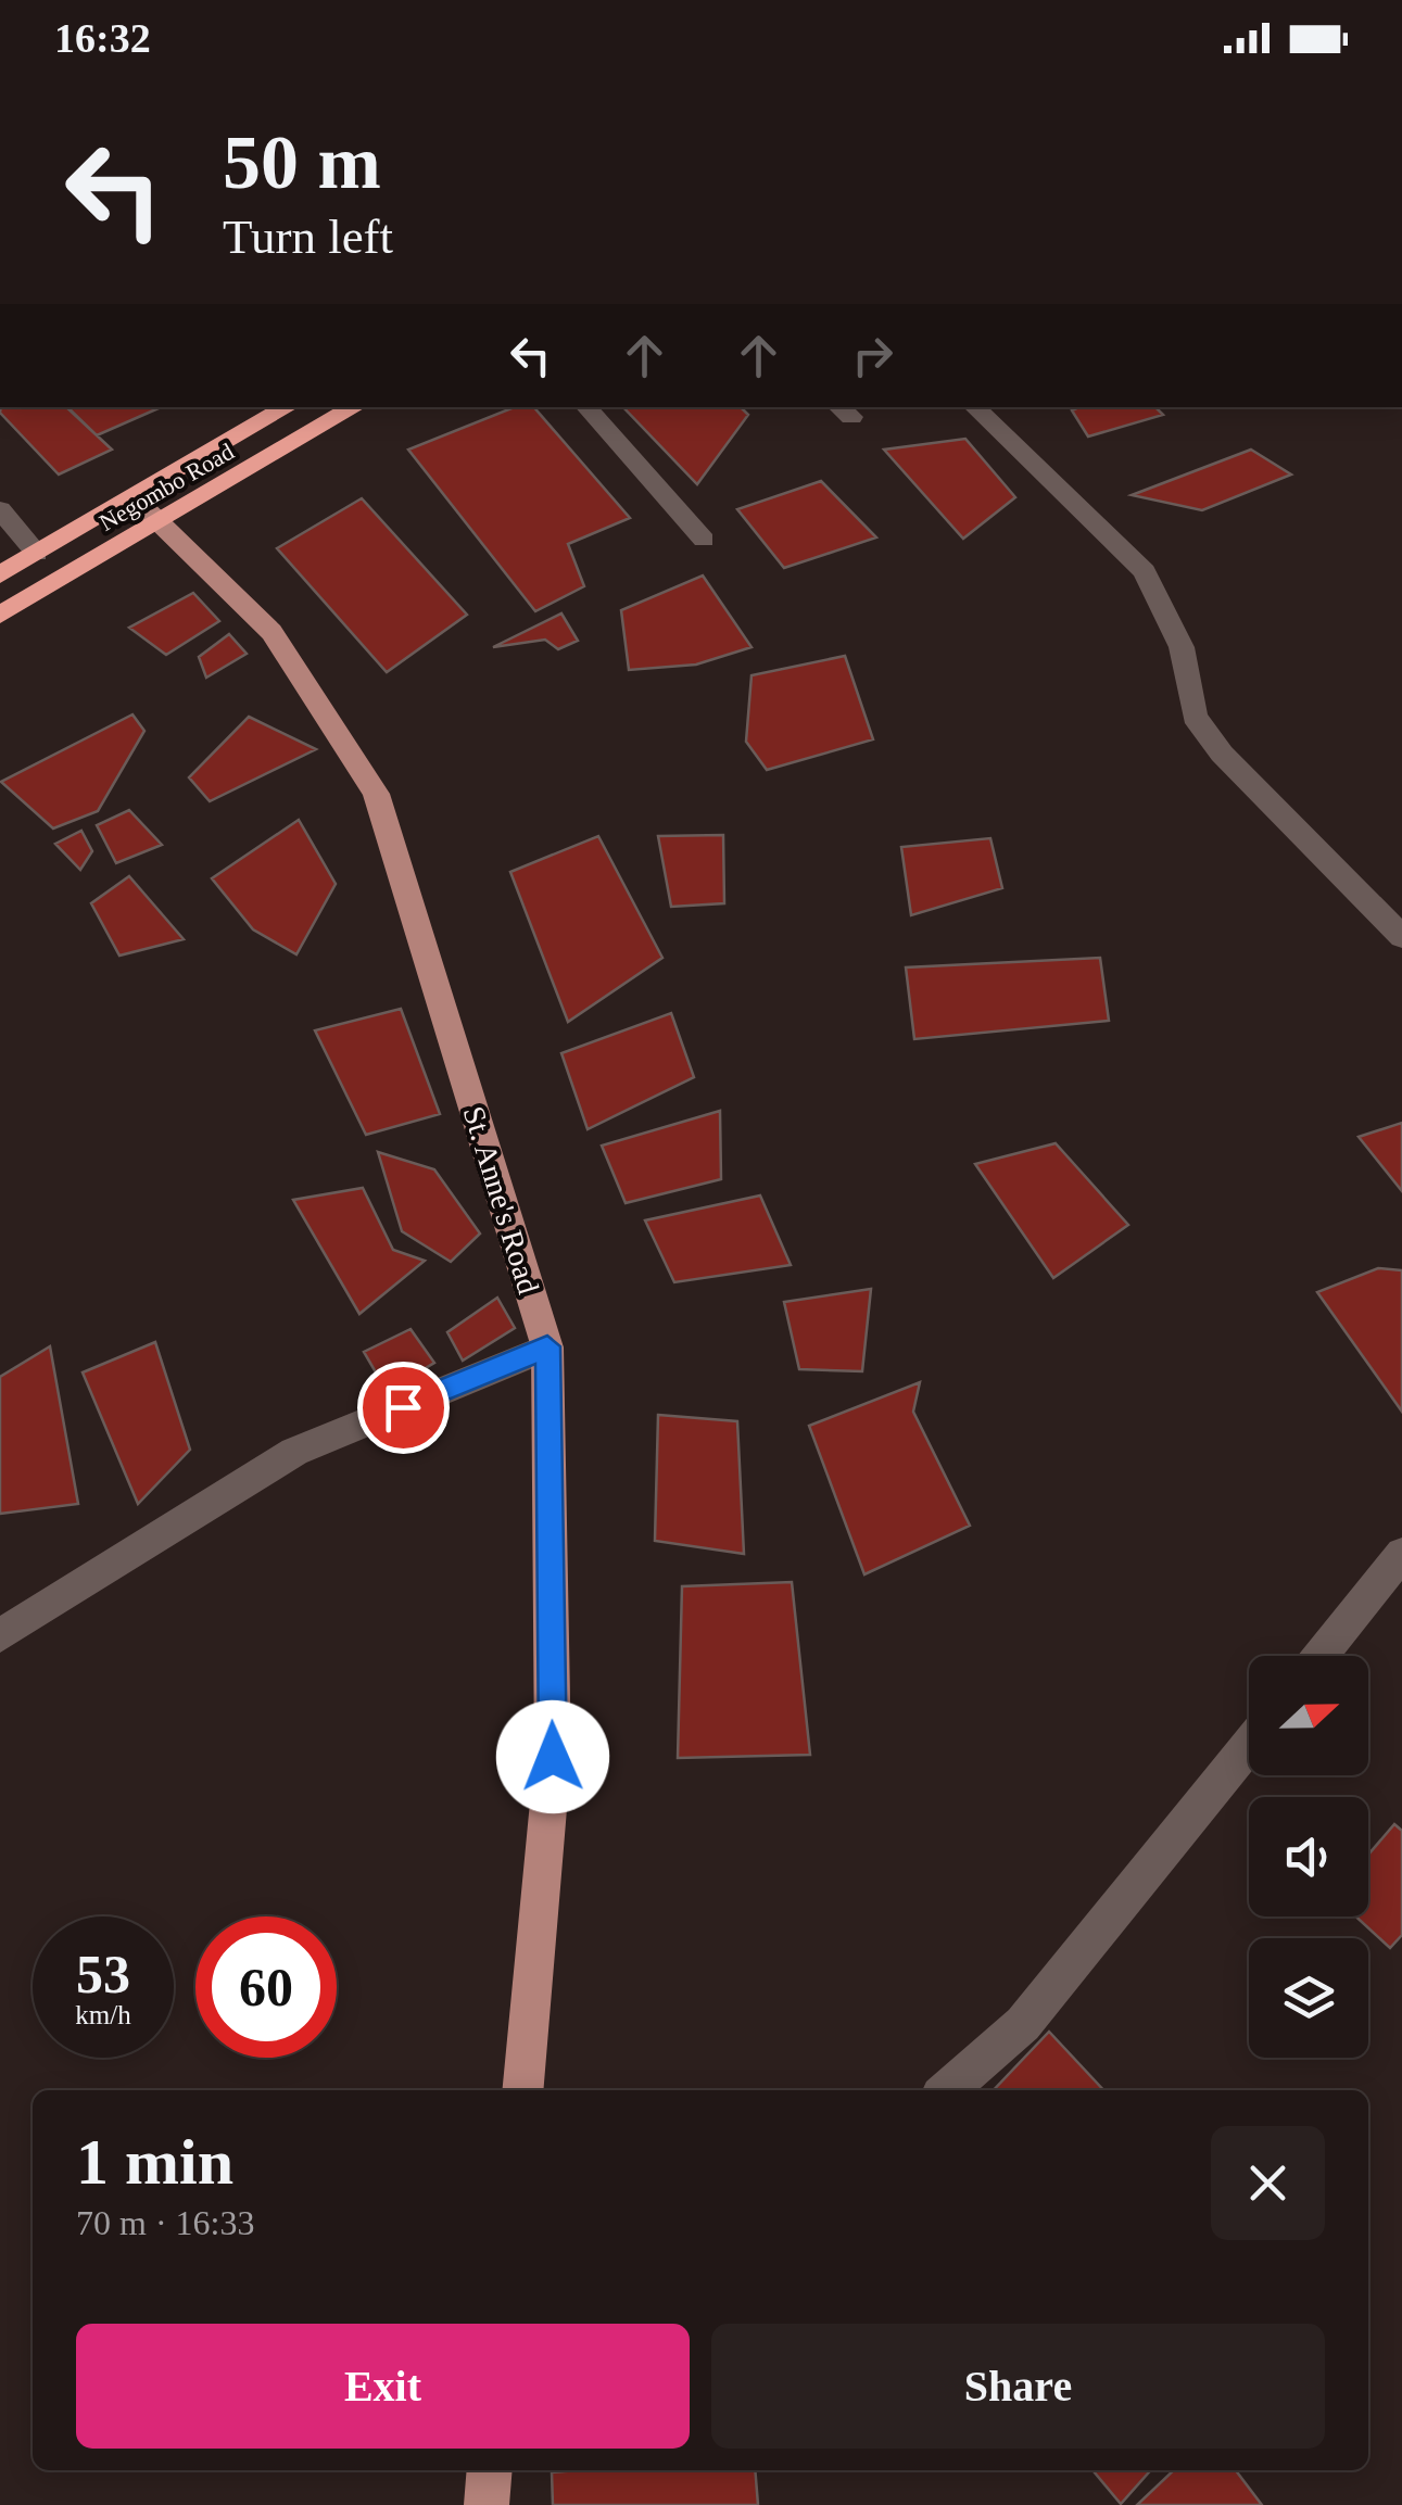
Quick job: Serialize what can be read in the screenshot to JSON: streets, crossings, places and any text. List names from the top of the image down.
{
  "streets": {
    "highway": ["Negombo Road"],
    "main road": ["St. Anne's Road"]
  },
  "crossings": [
    ["Negombo Road", "St. Anne's Road"]
  ],
  "north": "right",
  "page": {
    "status": "16:32",
    "turn": ["50 m", "Turn left"],
    "speed": "53 km/h",
    "limit": "60",
    "heading": ["1 min", "70 m · 16:33"],
    "buttons": ["Exit", "Share"]
  }
}
